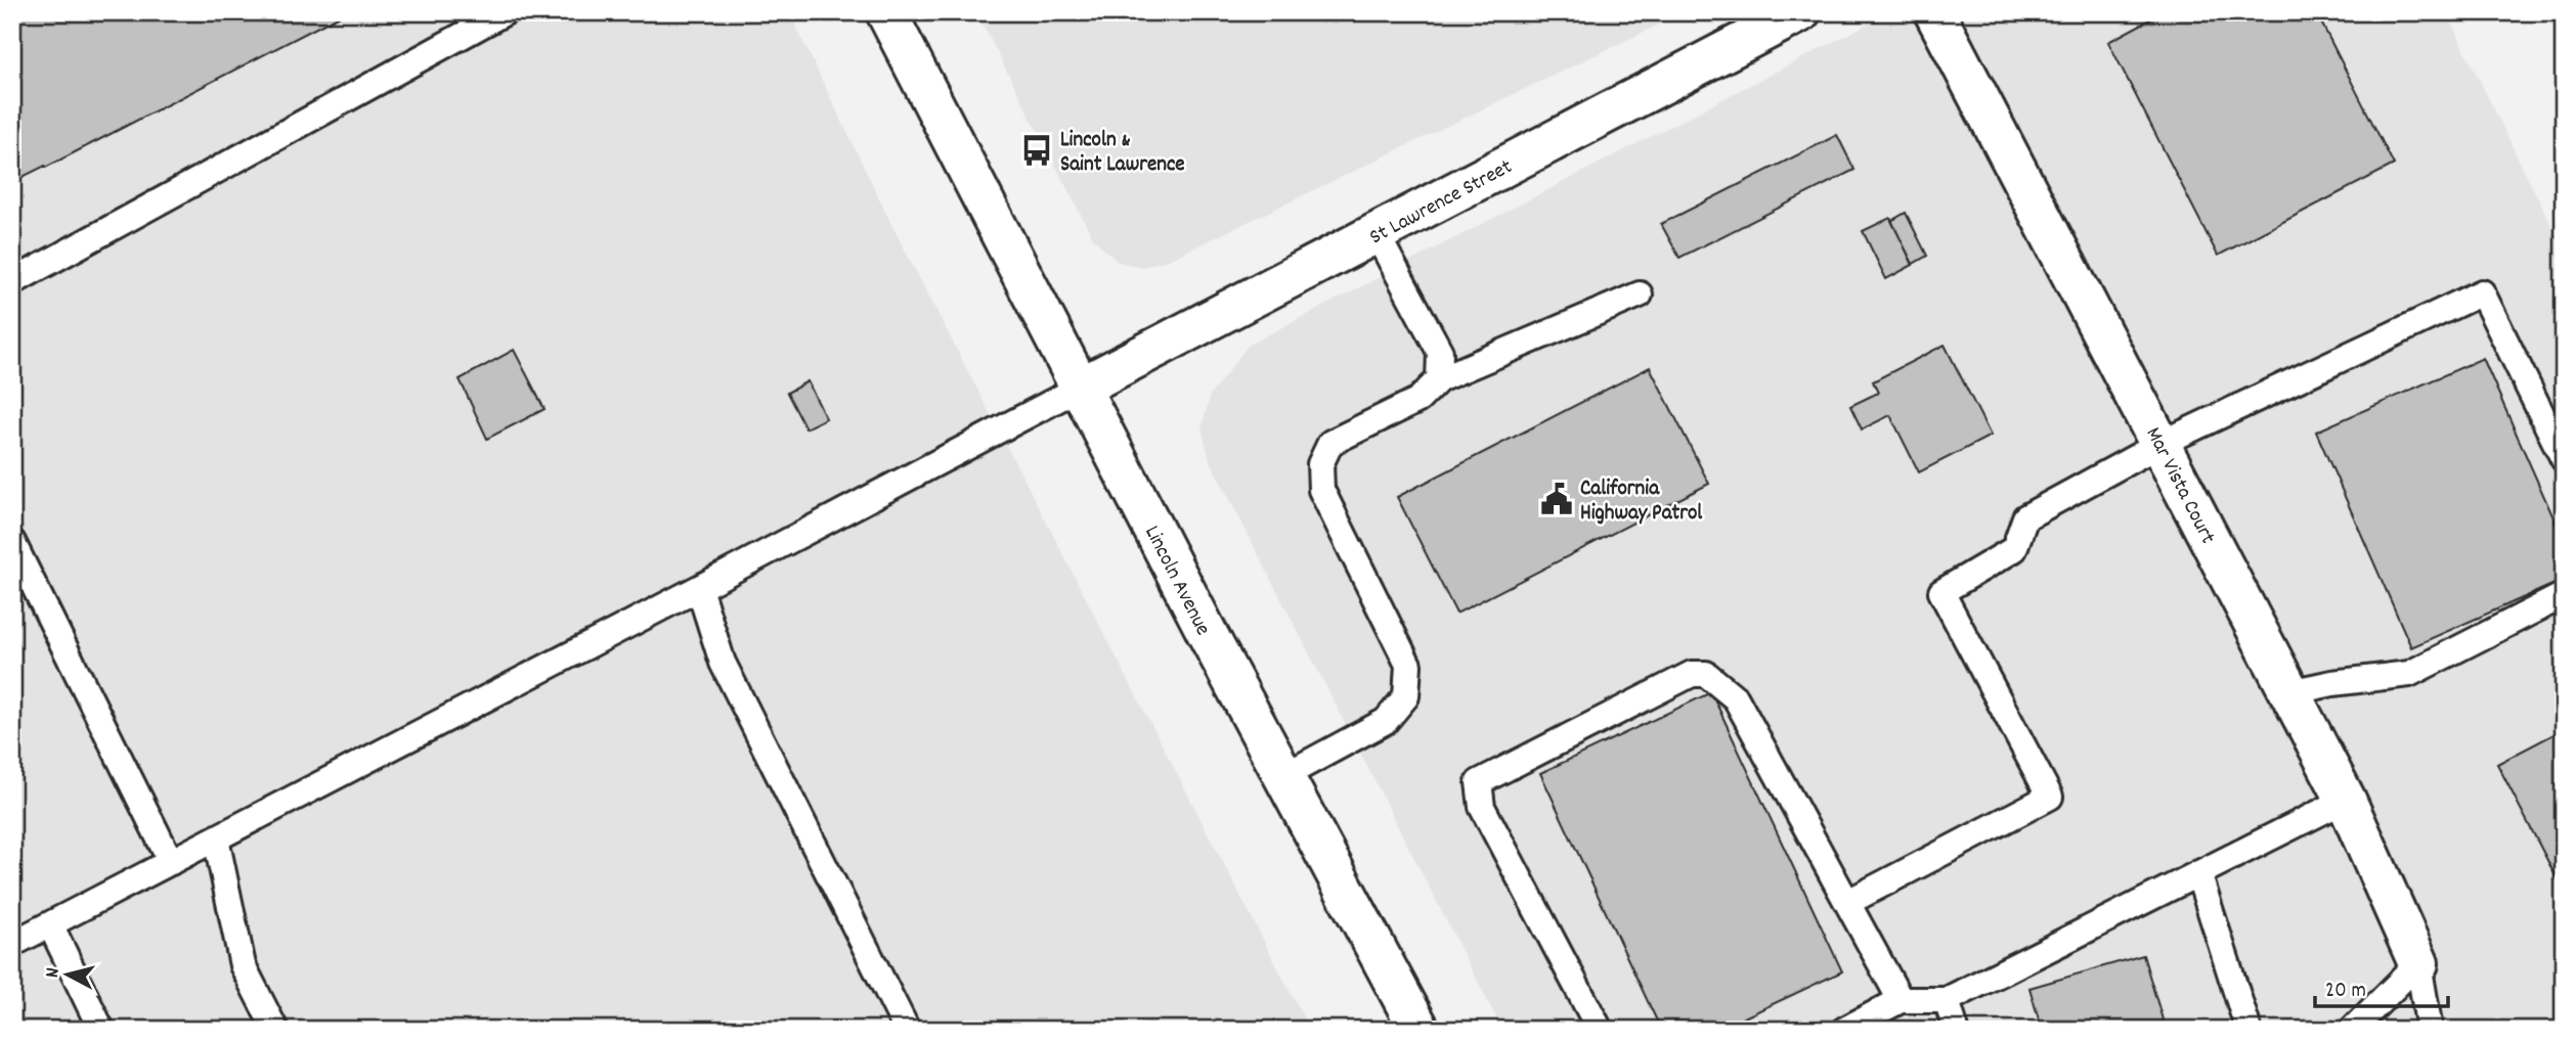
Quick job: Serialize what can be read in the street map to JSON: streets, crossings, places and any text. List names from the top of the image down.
{
  "streets": {
    "street": ["St Lawrence Street", "Mar Vista Court", "Lincoln Avenue"]
  },
  "crossings": [
    ["St Lawrence Street", "Lincoln Avenue"]
  ],
  "places": {
    "bus stop": ["Lincoln & Saint Lawrence"],
    "public building": ["California Highway Patrol"]
  },
  "scale_bar": "20 m",
  "north": "left"
}
